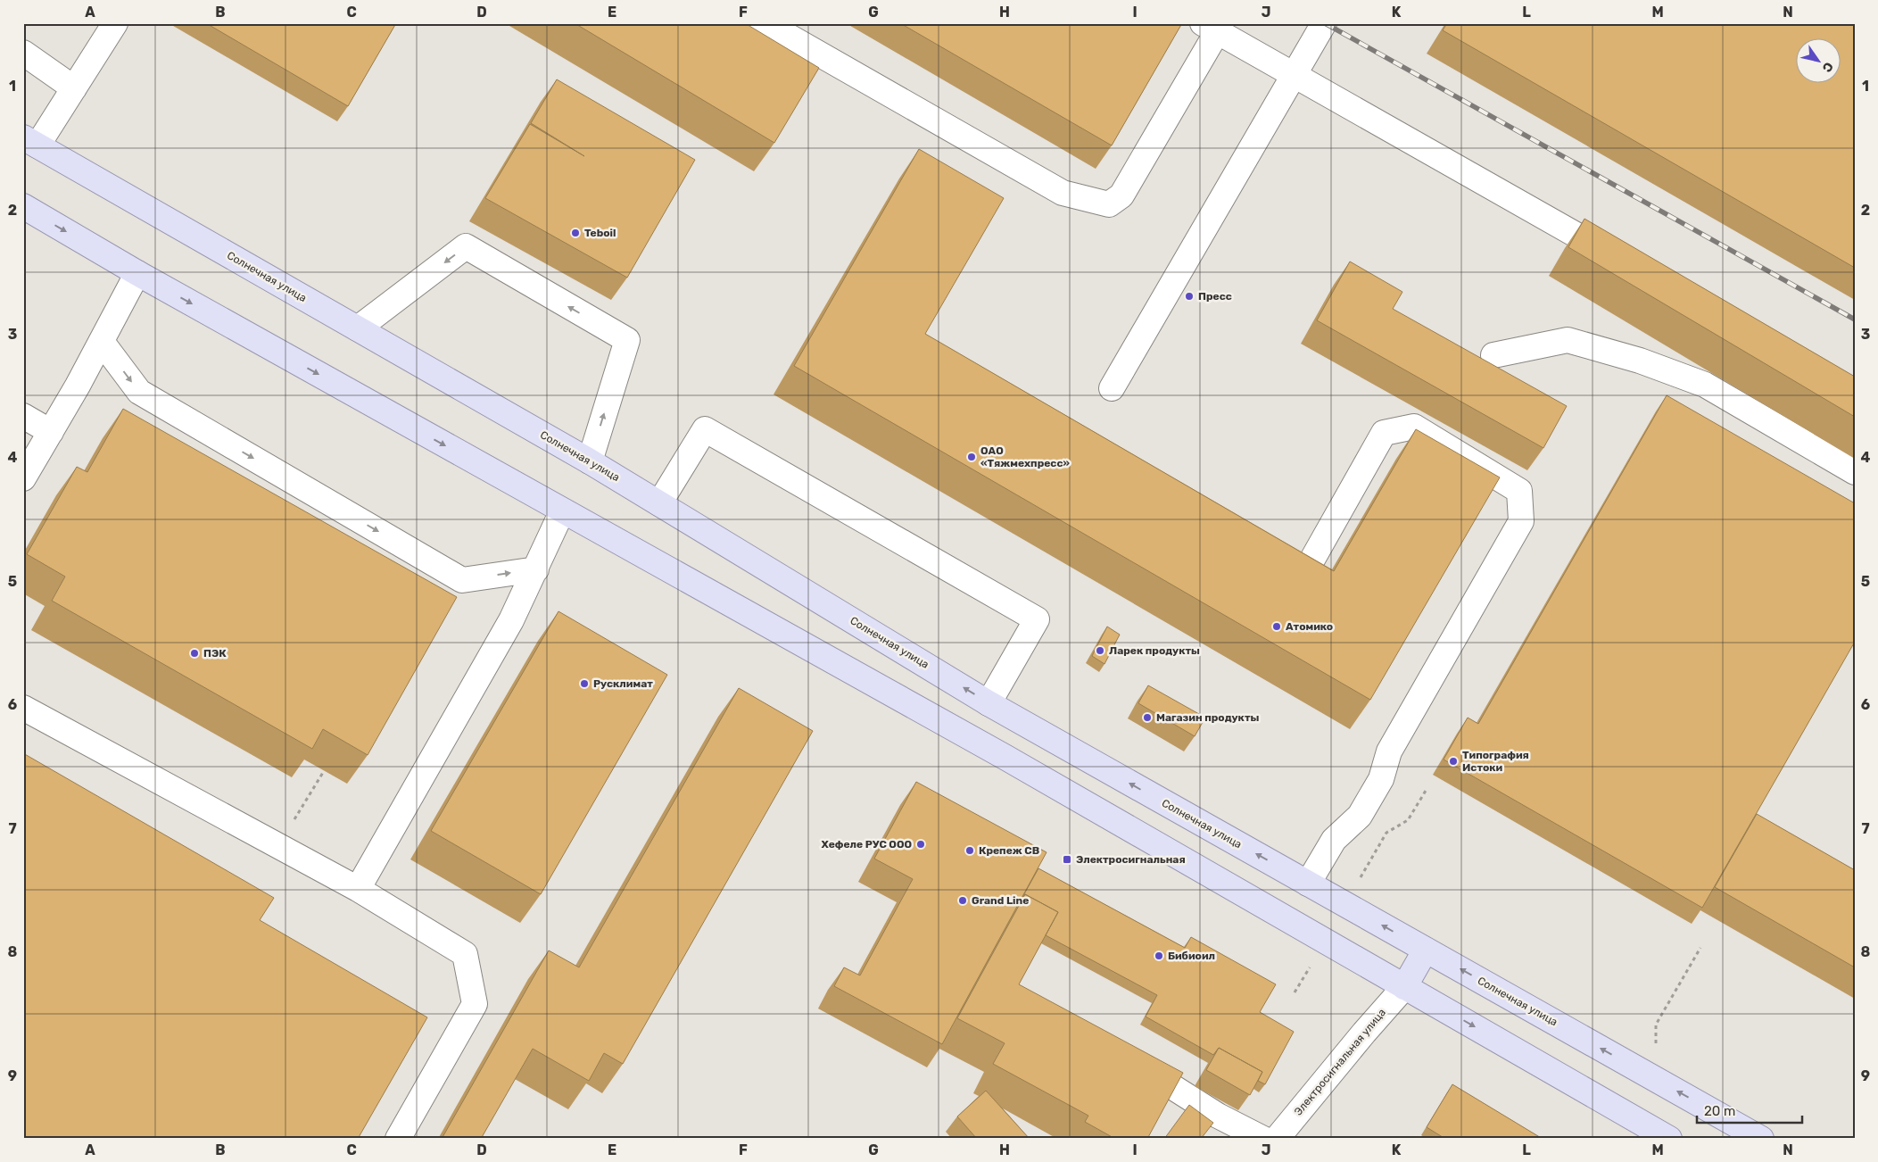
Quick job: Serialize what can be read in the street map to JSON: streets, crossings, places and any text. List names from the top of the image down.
{
  "streets": {
    "main road": ["Солнечная улица"],
    "street": ["Электросигнальная улица"]
  },
  "places": {
    "other": [
      "Teboil",
      "Пресс",
      "ОАО «Тяжмехпресс»",
      "Атомико",
      "Ларек продукты",
      "ПЭК",
      "Русклимат",
      "Магазин продукты",
      "Типография Истоки",
      "Хефеле РУС ООО",
      "Крепеж СВ",
      "Grand Line",
      "Бибиоил"
    ],
    "transit": ["Электросигнальная"]
  },
  "scale_bar": "20 m",
  "north": "bottom right",
  "grid": {
    "columns": [
      "A",
      "B",
      "C",
      "D",
      "E",
      "F",
      "G",
      "H",
      "I",
      "J",
      "K",
      "L",
      "M",
      "N"
    ],
    "rows": [
      "1",
      "2",
      "3",
      "4",
      "5",
      "6",
      "7",
      "8",
      "9"
    ]
  }
}
